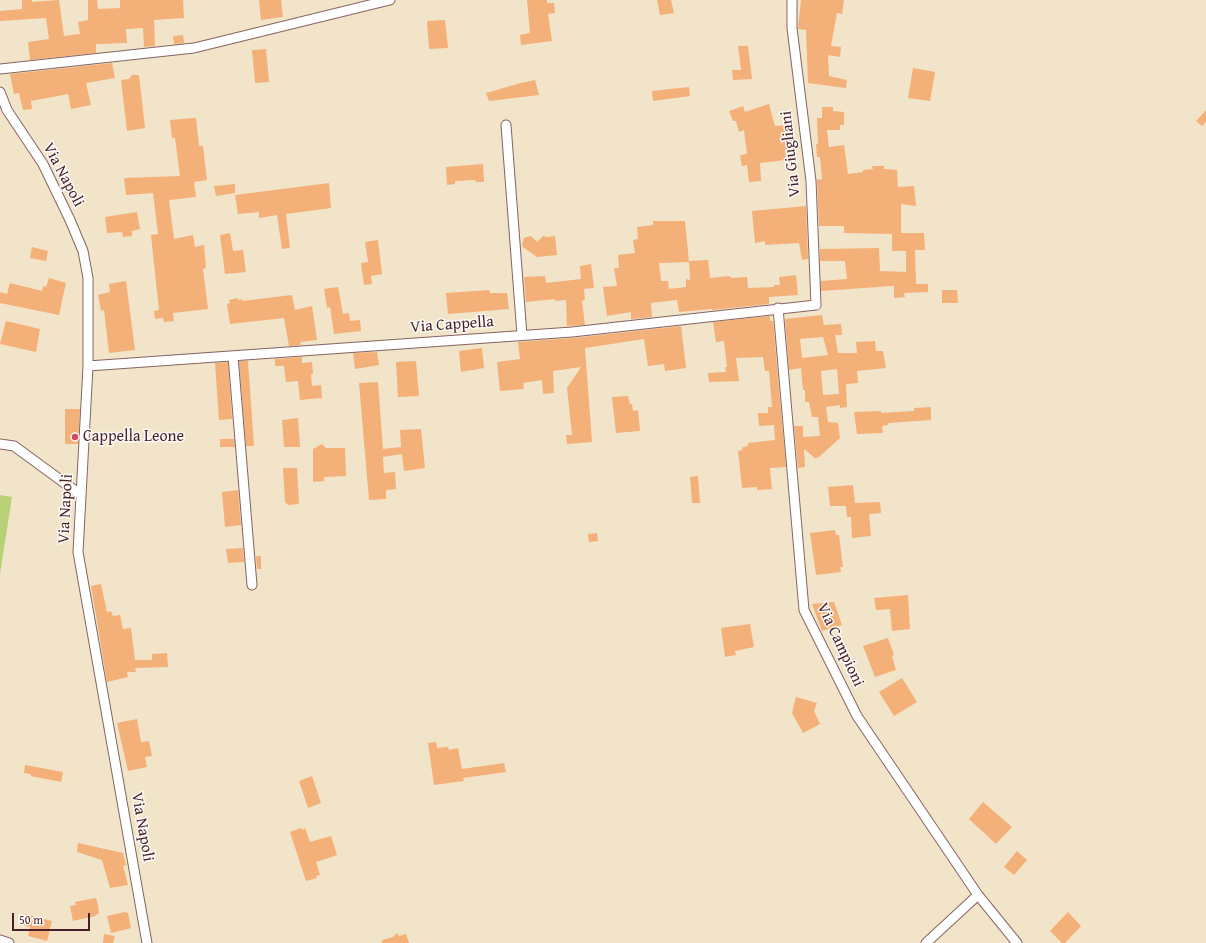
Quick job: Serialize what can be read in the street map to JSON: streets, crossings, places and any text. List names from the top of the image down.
{
  "streets": {
    "street": [
      "Via Giugliani",
      "Via Napoli",
      "Via Cappella",
      "Via Campioni"
    ]
  },
  "crossings": [
    ["Via Giugliani", "Via Cappella"],
    ["Via Napoli", "Via Cappella"],
    ["Via Cappella", "Via Campioni"]
  ],
  "places": ["Cappella Leone"],
  "scale_bar": "50 m"
}
